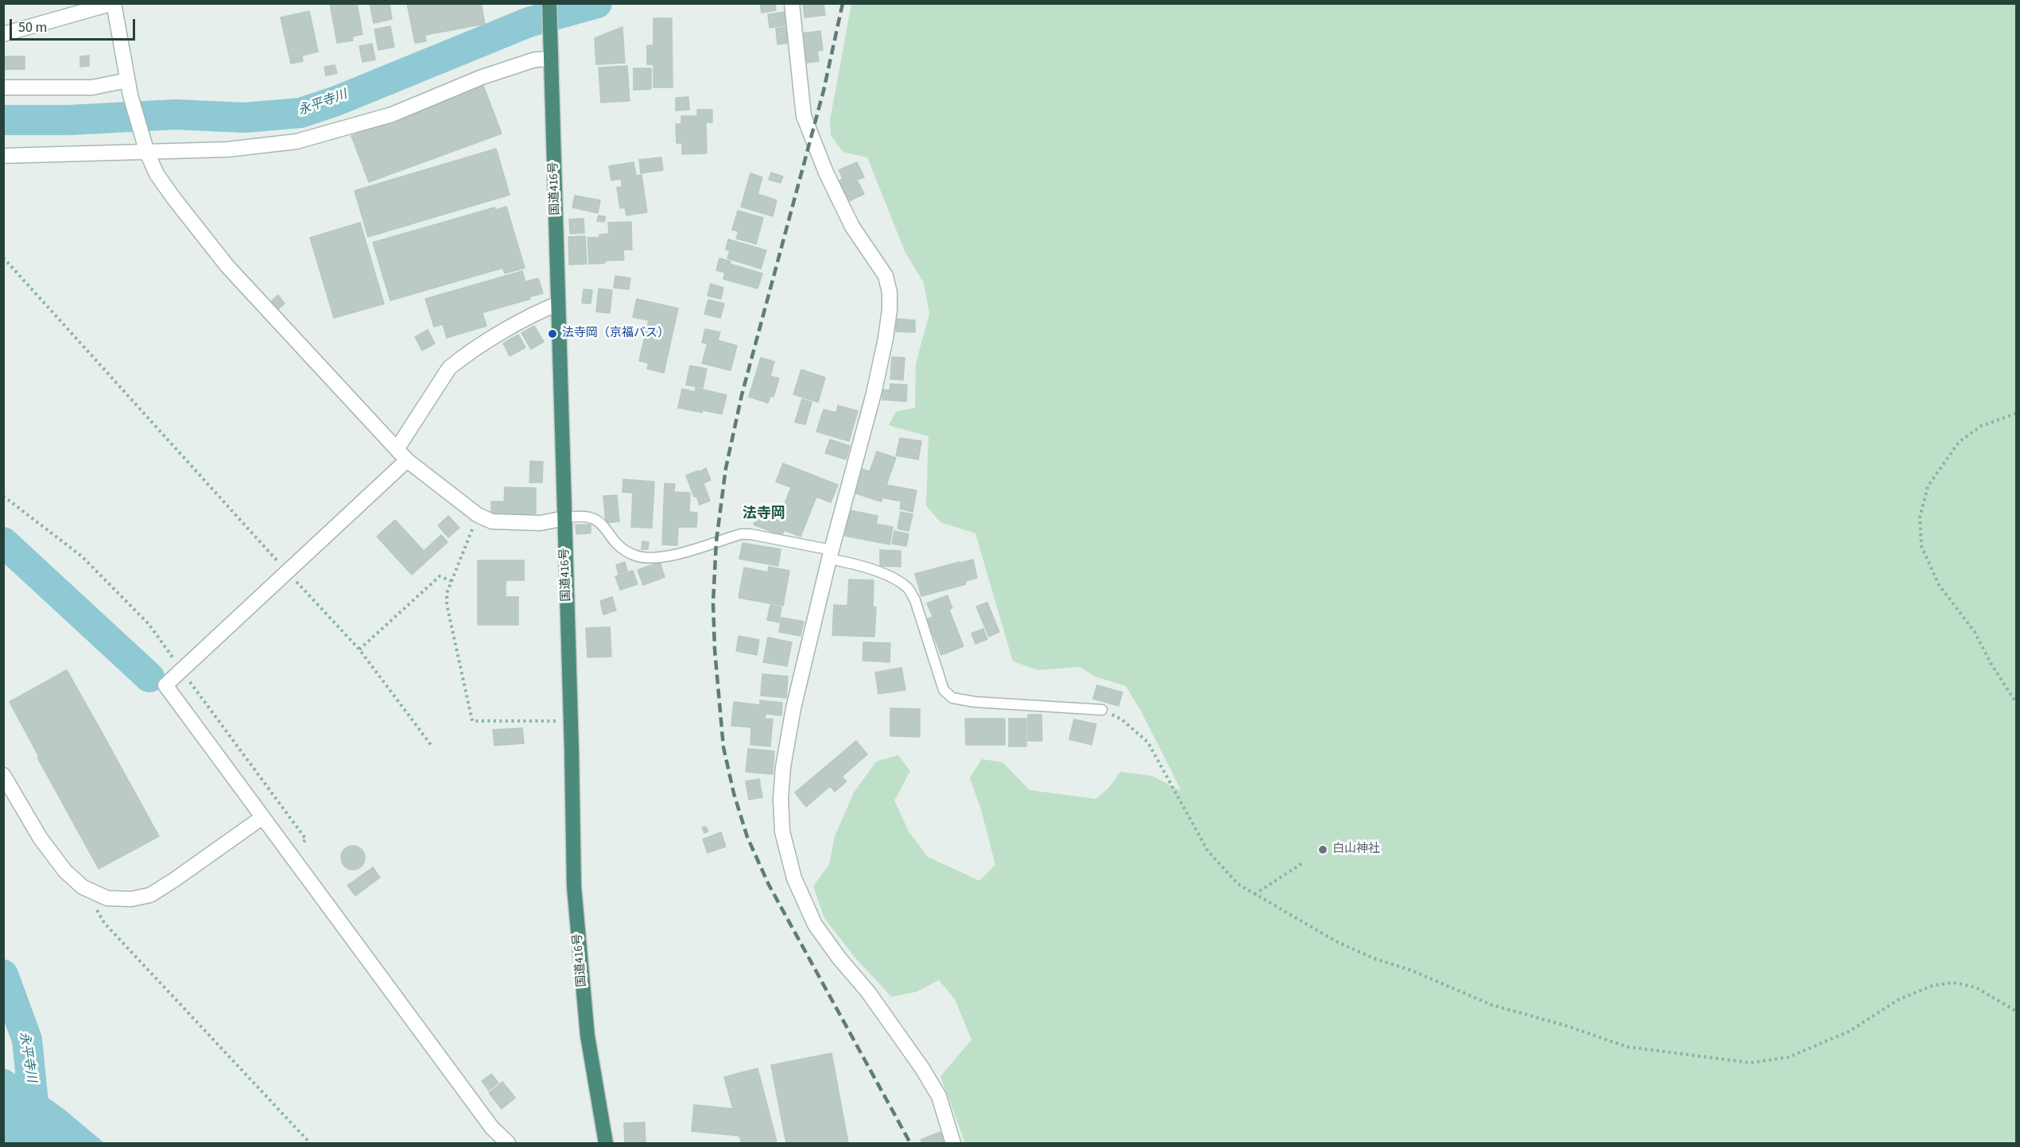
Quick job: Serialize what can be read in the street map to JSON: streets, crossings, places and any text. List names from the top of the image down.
{
  "streets": {
    "highway": ["国道416号"]
  },
  "districts": ["法寺岡"],
  "water": ["永平寺川"],
  "places": ["法寺岡（京福バス）", "白山神社"],
  "scale_bar": "50 m"
}
